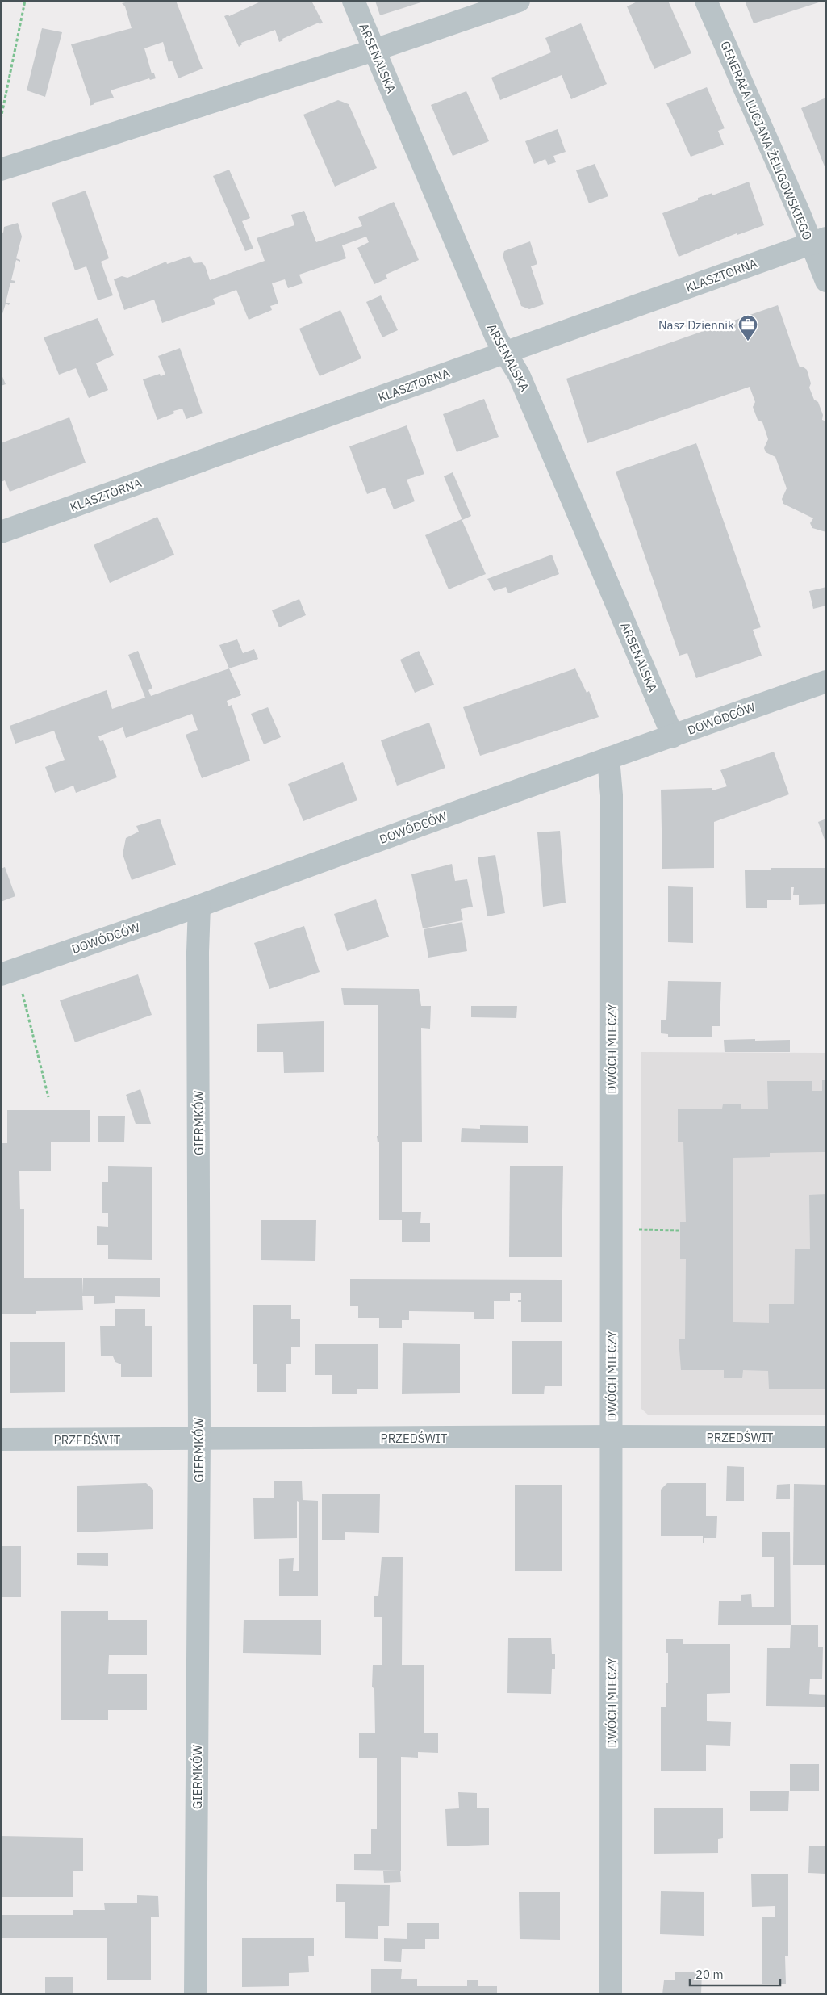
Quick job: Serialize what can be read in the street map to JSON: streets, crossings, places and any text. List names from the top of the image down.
{
  "streets": {
    "street": [
      "ARSENALSKA",
      "GENERAŁA LUCJANA ŻELIGOWSKIEGO",
      "KLASZTORNA",
      "DOWÓDCÓW",
      "DWÓCH MIECZY",
      "GIERMKÓW",
      "PRZEDŚWIT"
    ]
  },
  "crossings": [
    ["ARSENALSKA", "KLASZTORNA"],
    ["ARSENALSKA", "DOWÓDCÓW"],
    ["GENERAŁA LUCJANA ŻELIGOWSKIEGO", "KLASZTORNA"],
    ["DOWÓDCÓW", "DWÓCH MIECZY"],
    ["DOWÓDCÓW", "GIERMKÓW"],
    ["DWÓCH MIECZY", "PRZEDŚWIT"],
    ["GIERMKÓW", "PRZEDŚWIT"]
  ],
  "places": {
    "office": ["Nasz Dziennik"]
  },
  "scale_bar": "20 m"
}
